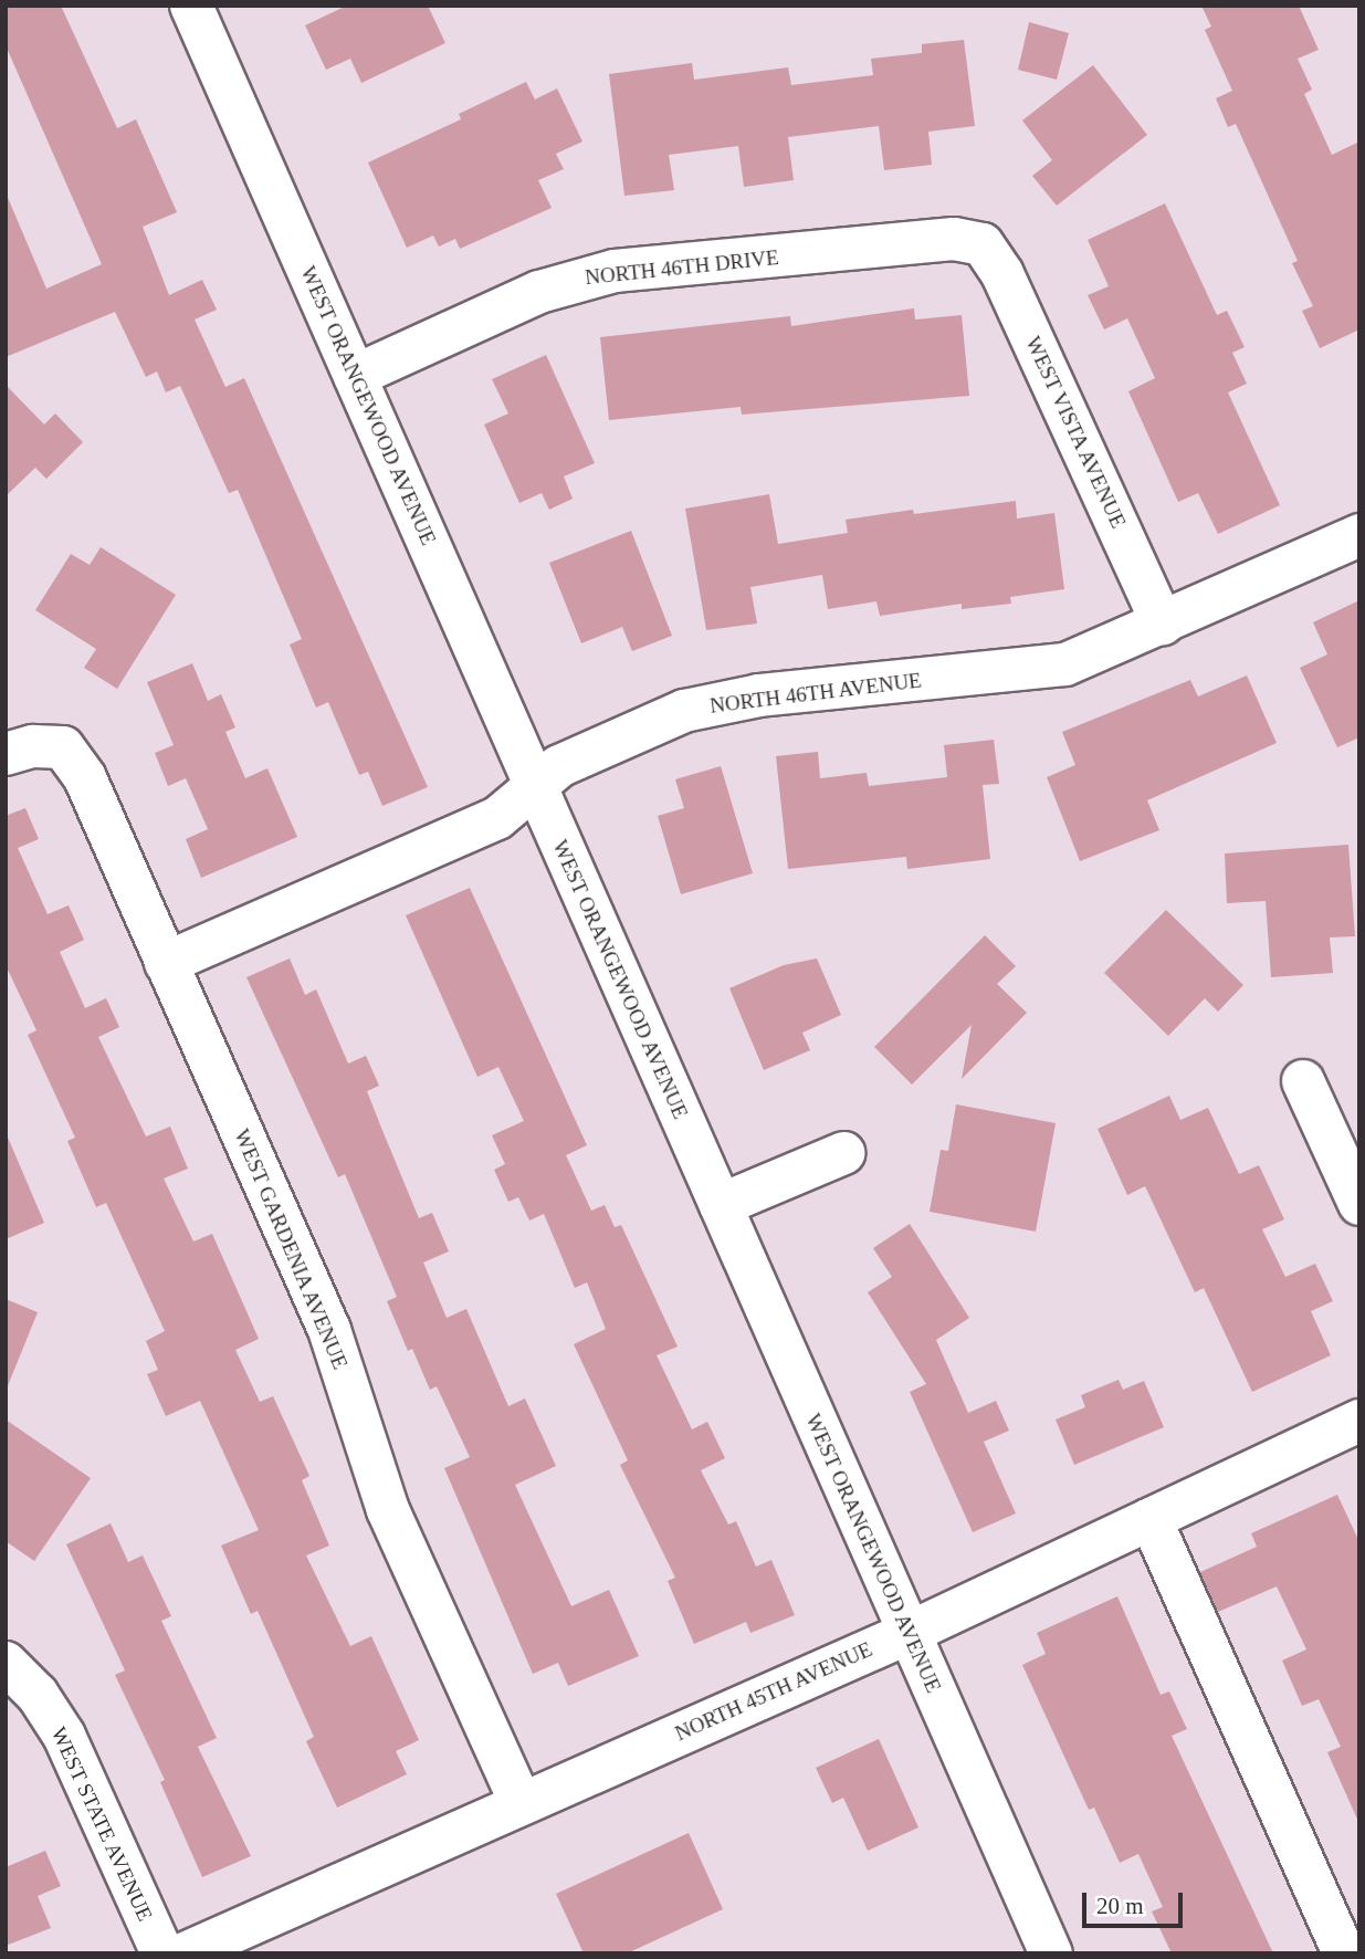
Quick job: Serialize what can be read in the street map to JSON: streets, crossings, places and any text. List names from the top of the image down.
{
  "streets": {
    "street": [
      "NORTH 46TH DRIVE",
      "WEST ORANGEWOOD AVENUE",
      "WEST VISTA AVENUE",
      "NORTH 46TH AVENUE",
      "WEST GARDENIA AVENUE",
      "NORTH 45TH AVENUE",
      "WEST STATE AVENUE"
    ]
  },
  "crossings": [
    ["NORTH 46TH DRIVE", "WEST ORANGEWOOD AVENUE"],
    ["NORTH 46TH DRIVE", "WEST VISTA AVENUE"],
    ["WEST ORANGEWOOD AVENUE", "NORTH 46TH AVENUE"],
    ["WEST ORANGEWOOD AVENUE", "NORTH 45TH AVENUE"],
    ["WEST VISTA AVENUE", "NORTH 46TH AVENUE"],
    ["NORTH 46TH AVENUE", "WEST GARDENIA AVENUE"],
    ["WEST GARDENIA AVENUE", "NORTH 45TH AVENUE"]
  ],
  "scale_bar": "20 m"
}
